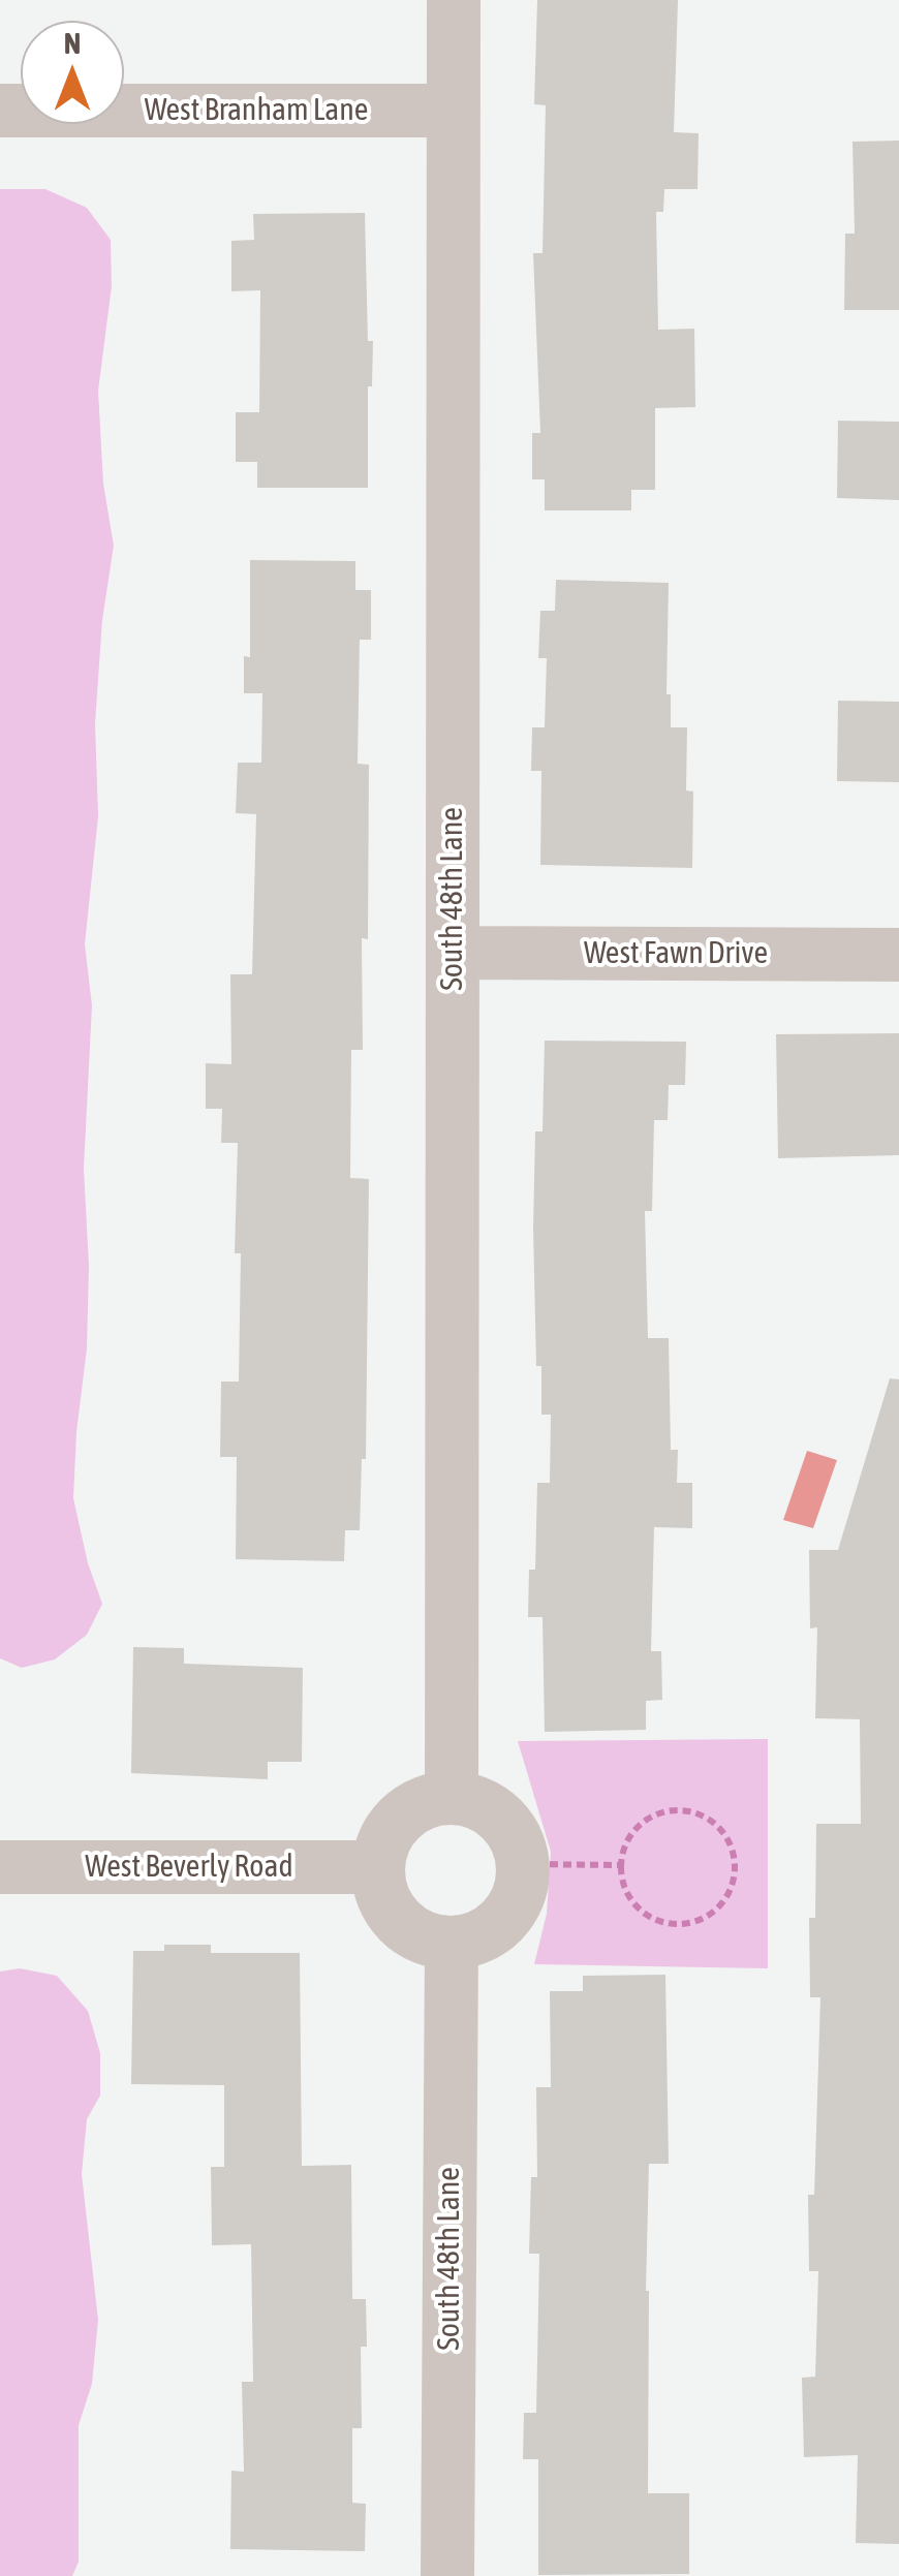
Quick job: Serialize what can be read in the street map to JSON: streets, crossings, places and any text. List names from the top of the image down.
{
  "streets": {
    "street": [
      "West Branham Lane",
      "South 48th Lane",
      "West Fawn Drive",
      "West Beverly Road"
    ]
  },
  "crossings": [
    ["West Branham Lane", "South 48th Lane"],
    ["South 48th Lane", "West Fawn Drive"],
    ["South 48th Lane", "West Beverly Road"]
  ],
  "north": "top"
}
